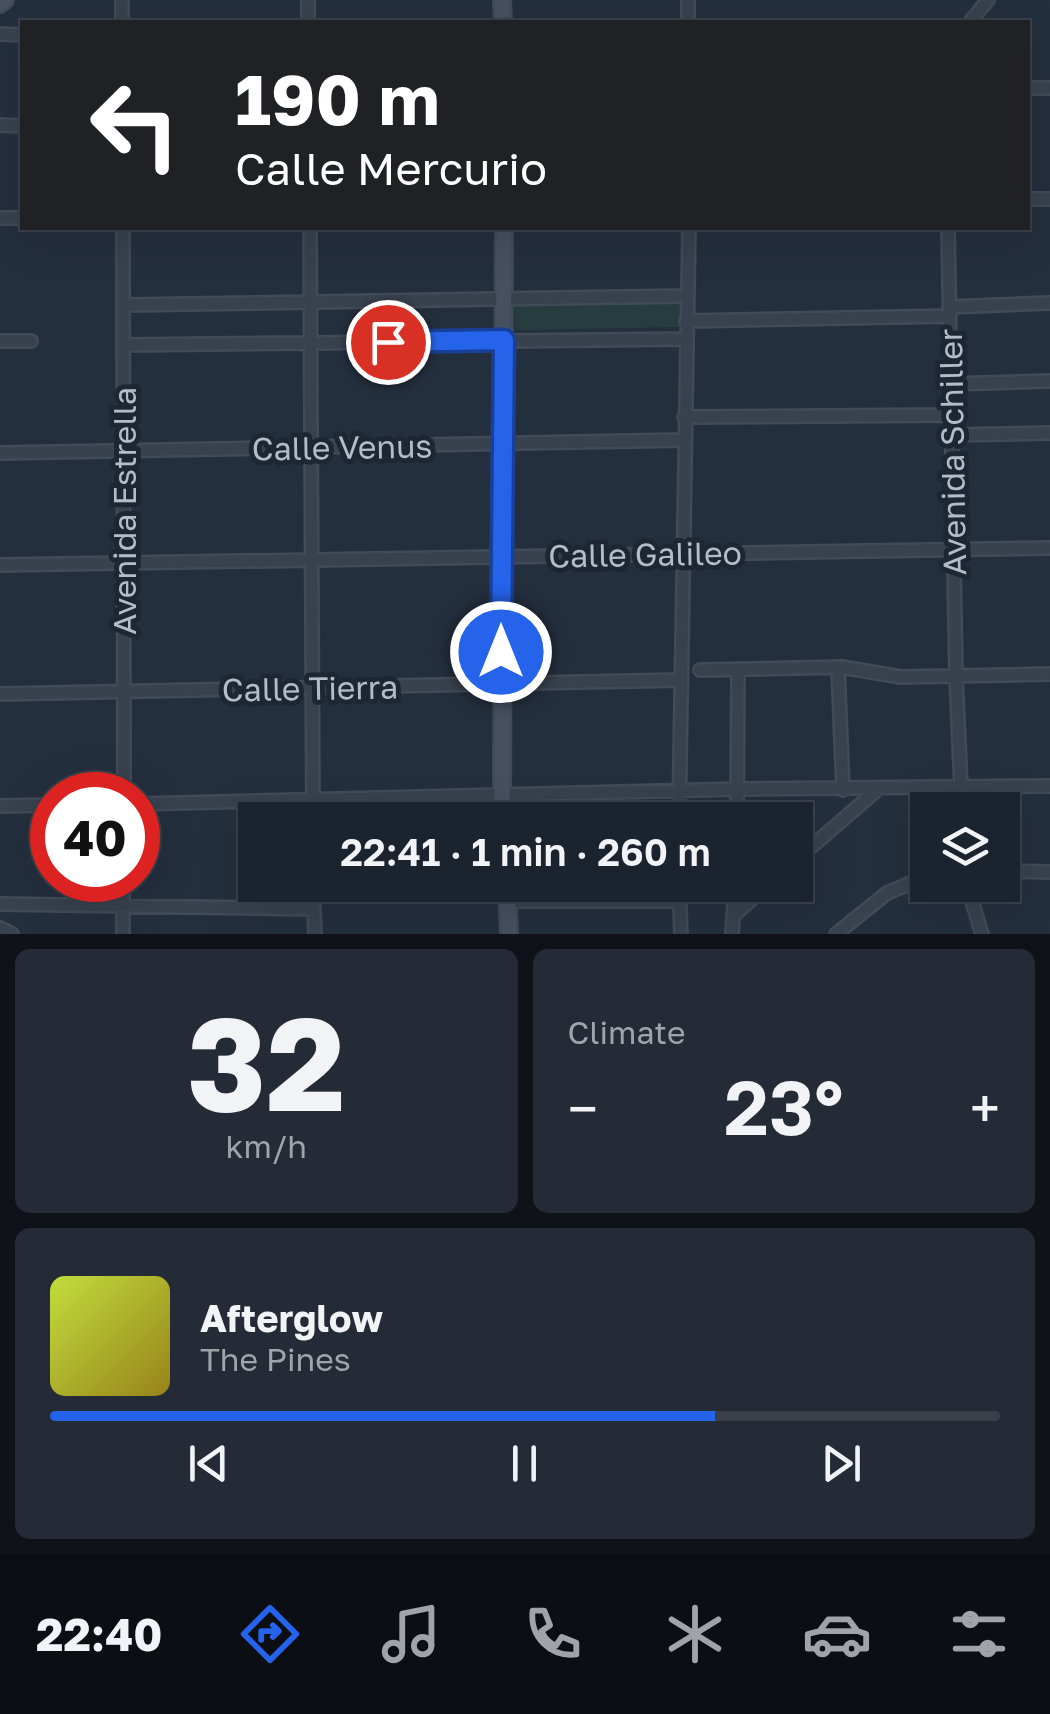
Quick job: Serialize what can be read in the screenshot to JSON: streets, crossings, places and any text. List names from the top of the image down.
{
  "streets": {
    "street": [
      "Calle Venus",
      "Avenida Schiller",
      "Avenida Estrella",
      "Calle Galileo",
      "Calle Tierra"
    ]
  },
  "crossings": [
    ["Calle Venus", "Avenida Estrella"],
    ["Avenida Schiller", "Calle Galileo"],
    ["Avenida Estrella", "Calle Galileo"],
    ["Avenida Estrella", "Calle Tierra"]
  ],
  "page": {
    "turn": ["190 m", "Calle Mercurio"],
    "limit": "40",
    "trip": "22:41 · 1 min · 260 m",
    "tile": [
      ["32", "km/h"],
      "Climate"
    ],
    "heat": ["−", "23°", "+"],
    "song": ["Afterglow", "The Pines"],
    "tabs": "22:40"
  }
}
